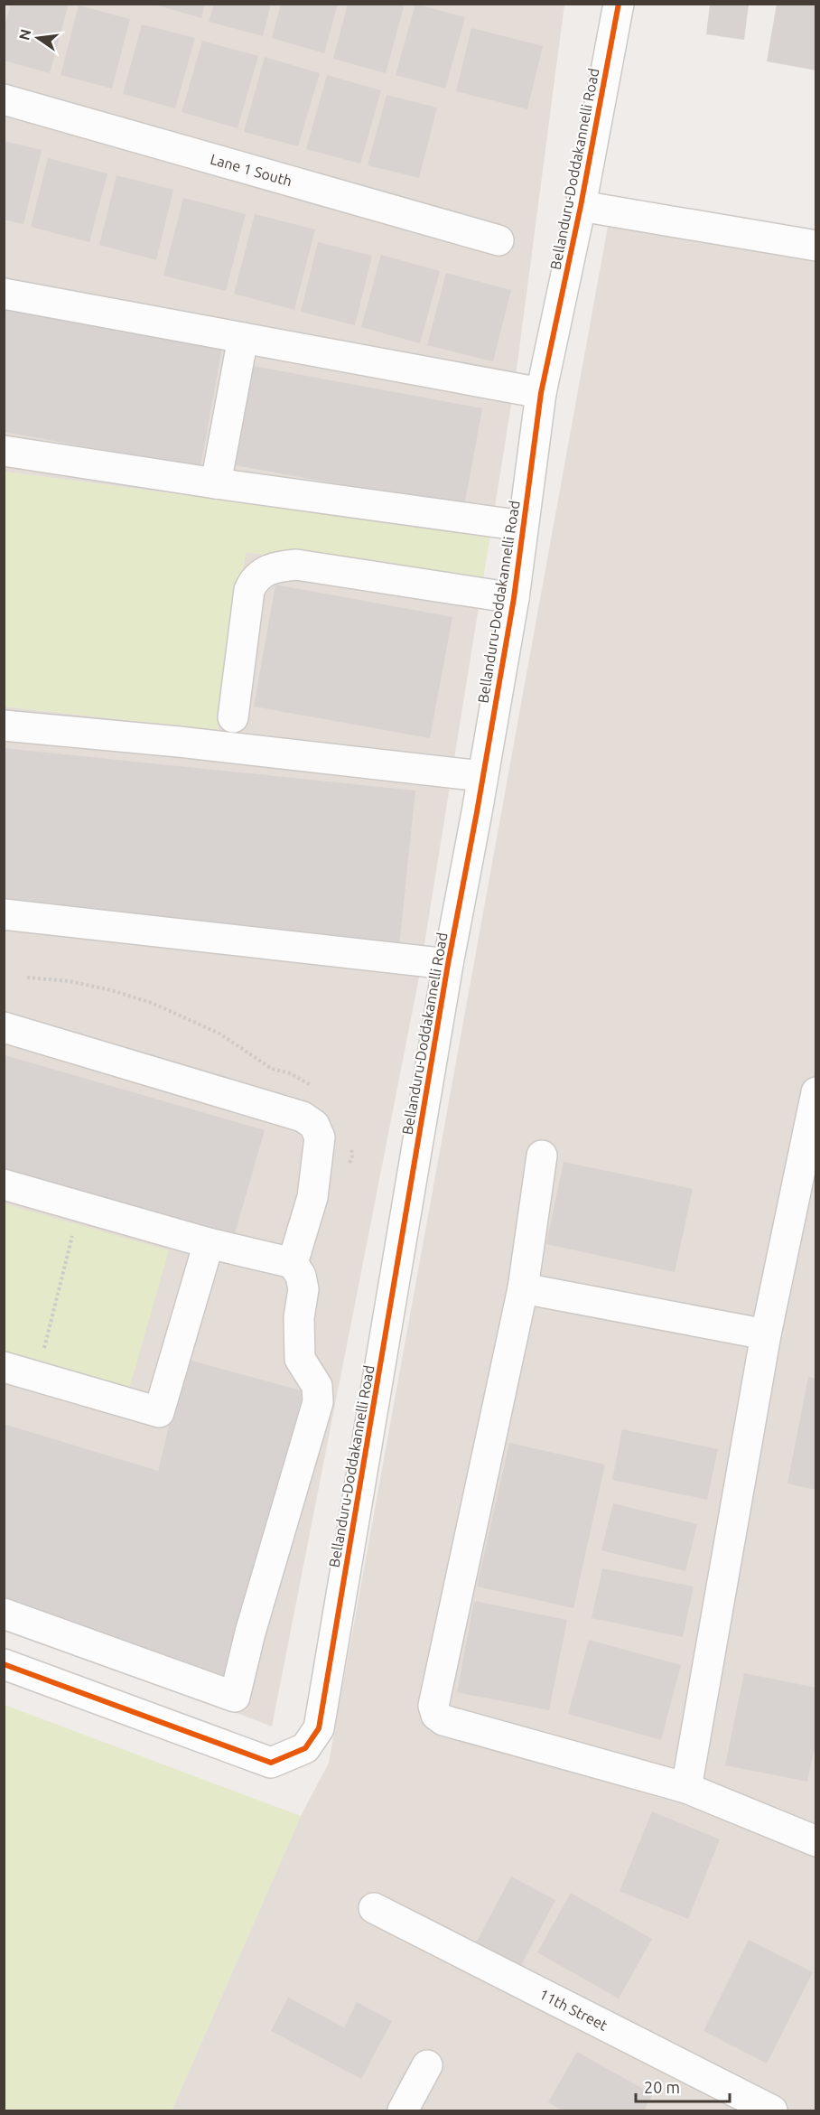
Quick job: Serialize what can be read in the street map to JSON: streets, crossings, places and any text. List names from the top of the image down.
{
  "streets": {
    "street": ["Bellanduru-Doddakannelli Road", "Lane 1 South", "11th Street"]
  },
  "scale_bar": "20 m",
  "north": "left"
}
